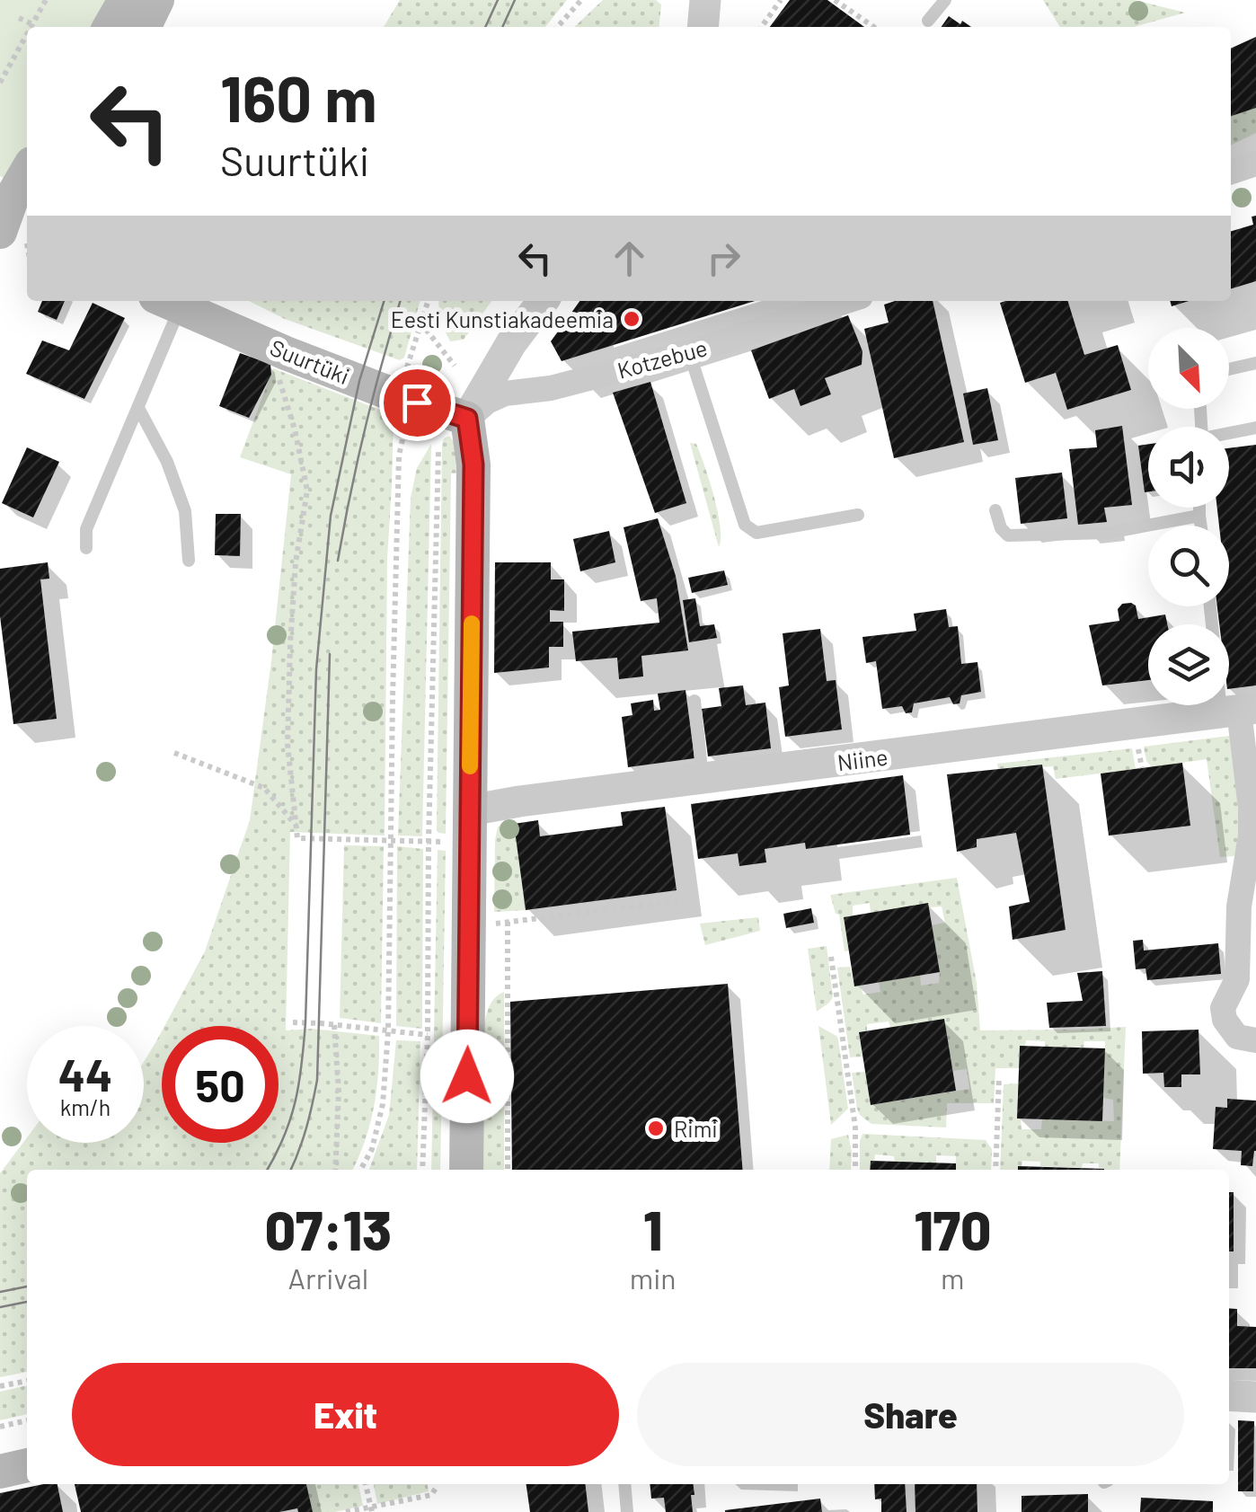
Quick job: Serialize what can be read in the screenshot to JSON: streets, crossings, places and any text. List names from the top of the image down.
{
  "streets": {
    "main road": ["Suurtüki"],
    "street": ["Kotzebue", "Niine"]
  },
  "crossings": [
    ["Kotzebue", "Suurtüki"]
  ],
  "places": ["Eesti Kunstiakadeemia", "Rimi"],
  "north": "bottom right",
  "page": {
    "turn": ["160 m", "Suurtüki"],
    "speed": "44 km/h",
    "limit": "50",
    "eta": [
      "07:13",
      "Arrival",
      "1",
      "min",
      "170",
      "m"
    ],
    "buttons": ["Exit", "Share"]
  }
}
